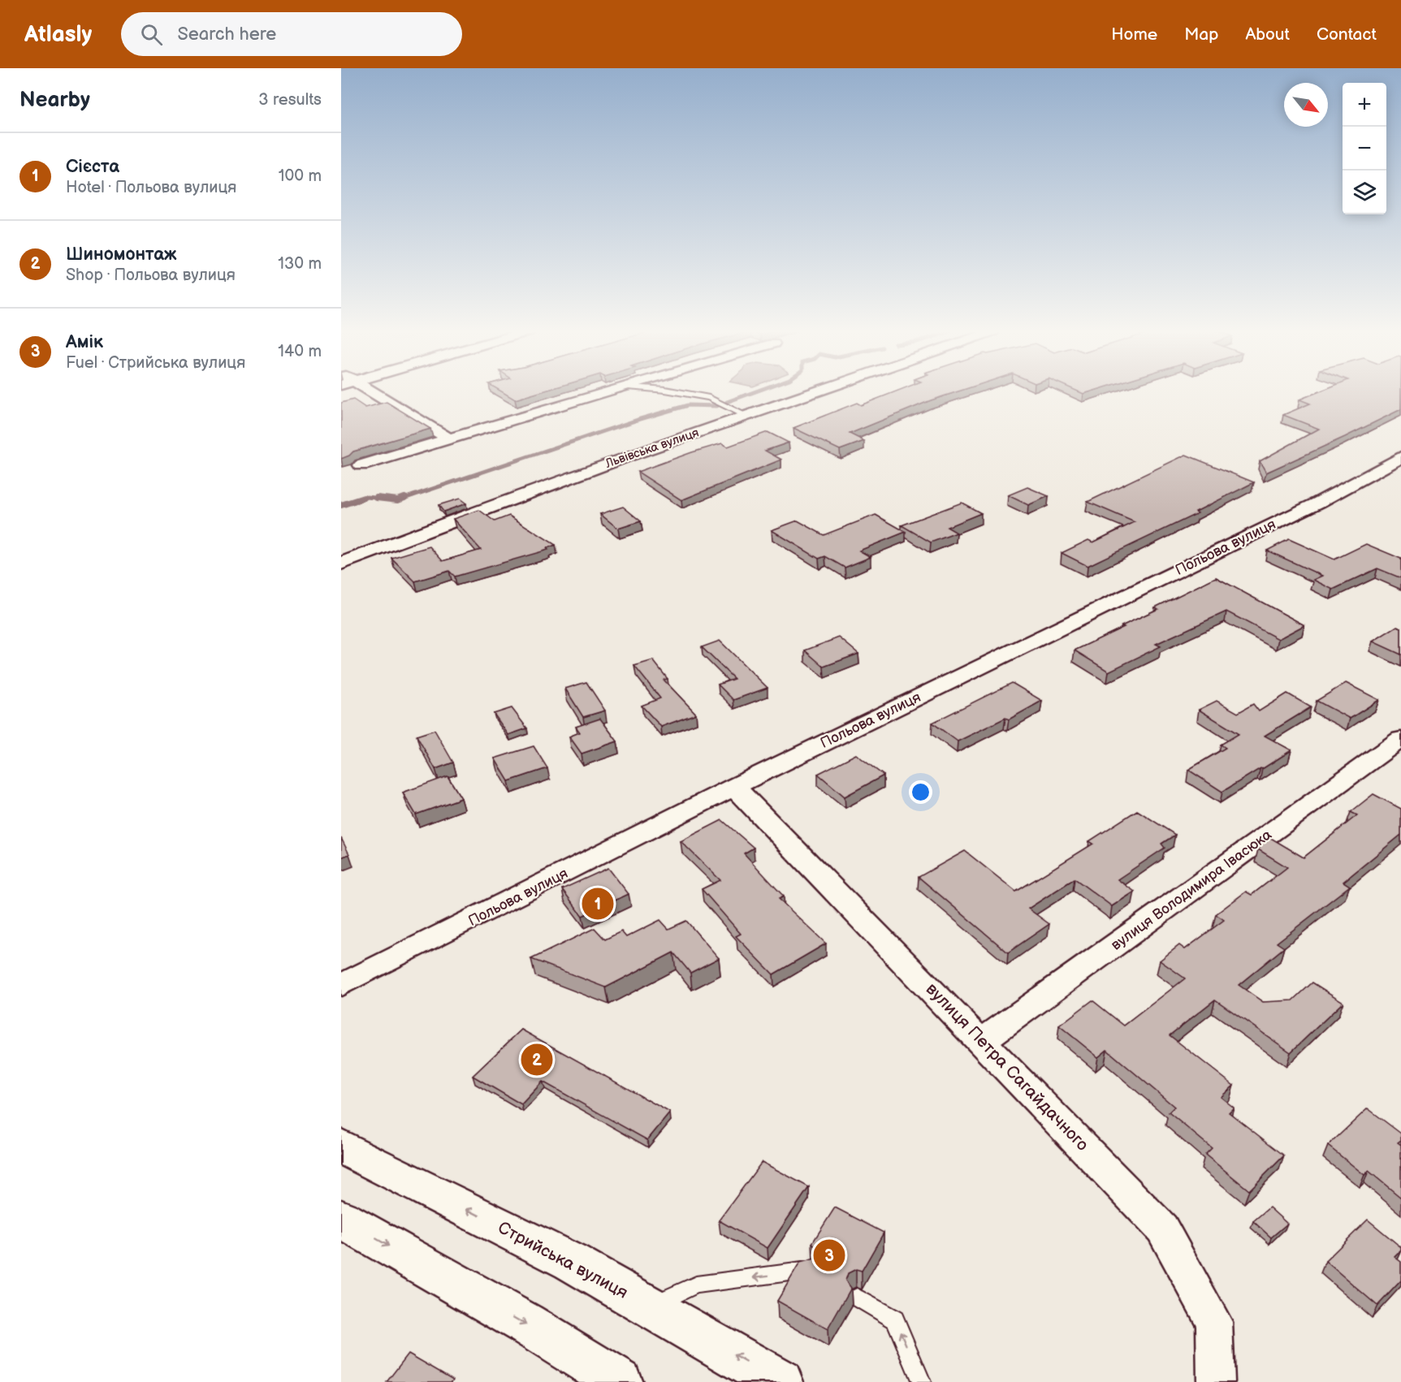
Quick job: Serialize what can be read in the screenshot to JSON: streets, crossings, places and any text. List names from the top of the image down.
{
  "streets": {
    "highway": ["Стрийська вулиця"],
    "street": [
      "Львівська вулиця",
      "Польова вулиця",
      "вулиця Володимира Івасюка",
      "вулиця Петра Сагайдачного"
    ]
  },
  "crossings": [
    ["Польова вулиця", "вулиця Петра Сагайдачного"],
    ["вулиця Володимира Івасюка", "вулиця Петра Сагайдачного"]
  ],
  "north": "bottom right",
  "page": {
    "header": "Atlasly",
    "search": "Search here",
    "nav": [
      "Home",
      "Map",
      "About",
      "Contact"
    ],
    "heading": ["Nearby", "3 results"],
    "map_buttons": ["+", "−"],
    "list": [
      {
        "mark": "1",
        "name": "Сієста",
        "note": "Hotel · Польова вулиця",
        "value": "100 m"
      },
      {
        "mark": "2",
        "name": "Шиномонтаж",
        "note": "Shop · Польова вулиця",
        "value": "130 m"
      },
      {
        "mark": "3",
        "name": "Амік",
        "note": "Fuel · Стрийська вулиця",
        "value": "140 m"
      }
    ],
    "pins": ["1", "2", "3"]
  }
}
